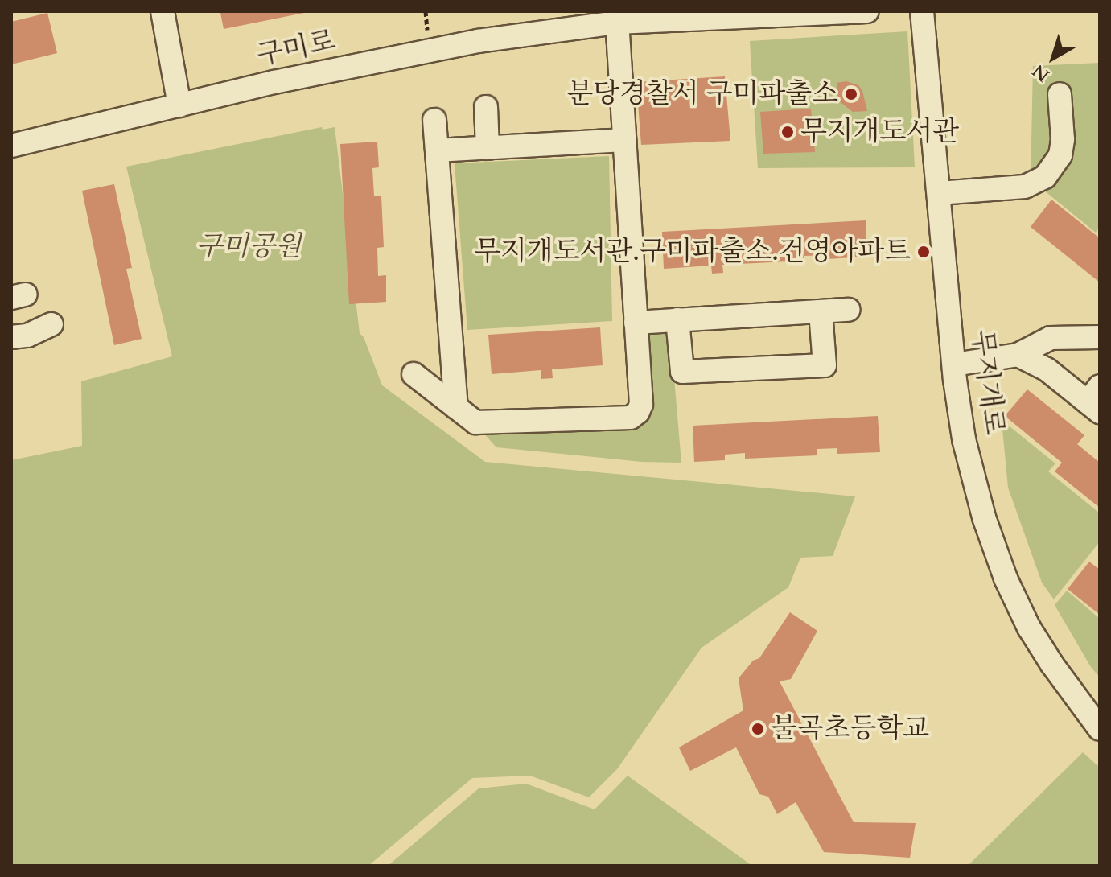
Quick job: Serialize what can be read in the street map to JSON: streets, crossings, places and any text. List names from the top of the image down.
{
  "streets": {
    "street": ["구미로", "무지개로"]
  },
  "parks": ["구미공원"],
  "places": [
    "분당경찰서 구미파출소",
    "무지개도서관",
    "무지개도서관.구미파출소.건영아파트",
    "불곡초등학교"
  ],
  "north": "bottom left"
}
